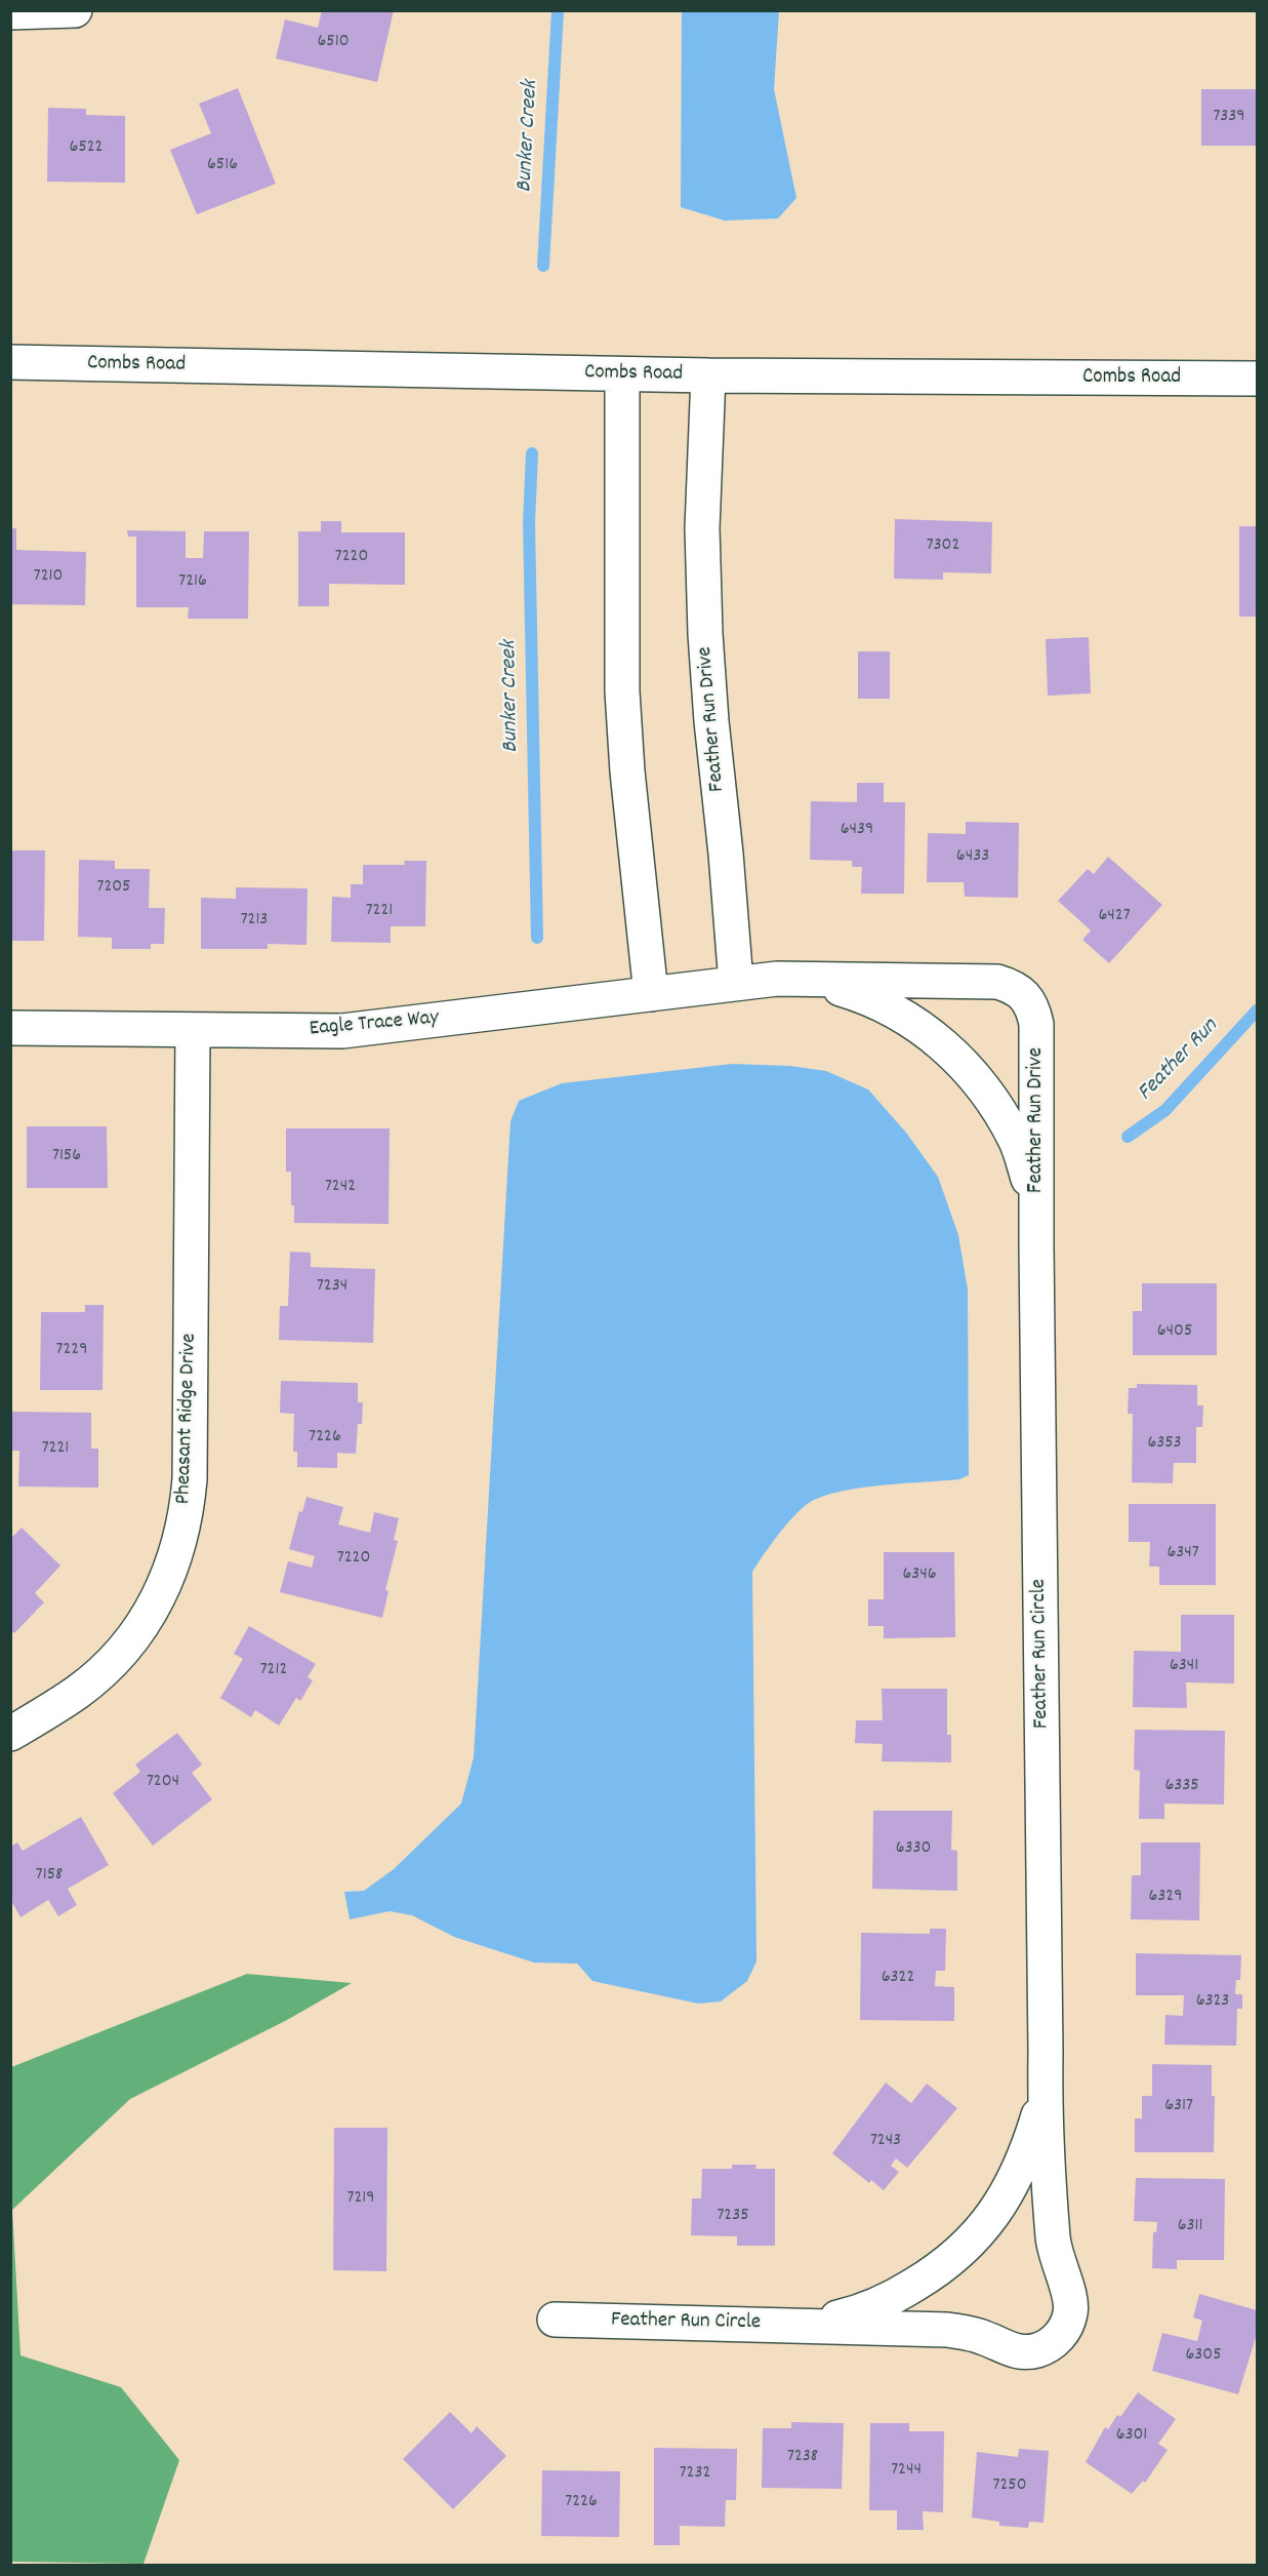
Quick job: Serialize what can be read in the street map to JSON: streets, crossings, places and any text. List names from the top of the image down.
{
  "streets": {
    "street": [
      "Combs Road",
      "Feather Run Drive",
      "Eagle Trace Way",
      "Pheasant Ridge Drive",
      "Feather Run Circle"
    ]
  },
  "crossings": [
    ["Combs Road", "Feather Run Drive"],
    ["Feather Run Drive", "Eagle Trace Way"],
    ["Feather Run Drive", "Feather Run Circle"],
    ["Eagle Trace Way", "Pheasant Ridge Drive"]
  ],
  "water": ["Bunker Creek", "Feather Run"],
  "house_numbers": [
    "6510",
    "7339",
    "6522",
    "6516",
    "7302",
    "7220",
    "7210",
    "7216",
    "6439",
    "6433",
    "7205",
    "7221",
    "6427",
    "7213",
    "7156",
    "7242",
    "7234",
    "6405",
    "7229",
    "7226",
    "6353",
    "7221",
    "6347",
    "7220",
    "6346",
    "6341",
    "7212",
    "7204",
    "6335",
    "6330",
    "7158",
    "6329",
    "6322",
    "6323",
    "6317",
    "7243",
    "7219",
    "7235",
    "6311",
    "6305",
    "6301",
    "7238",
    "7244",
    "7232",
    "7250",
    "7226"
  ]
}
